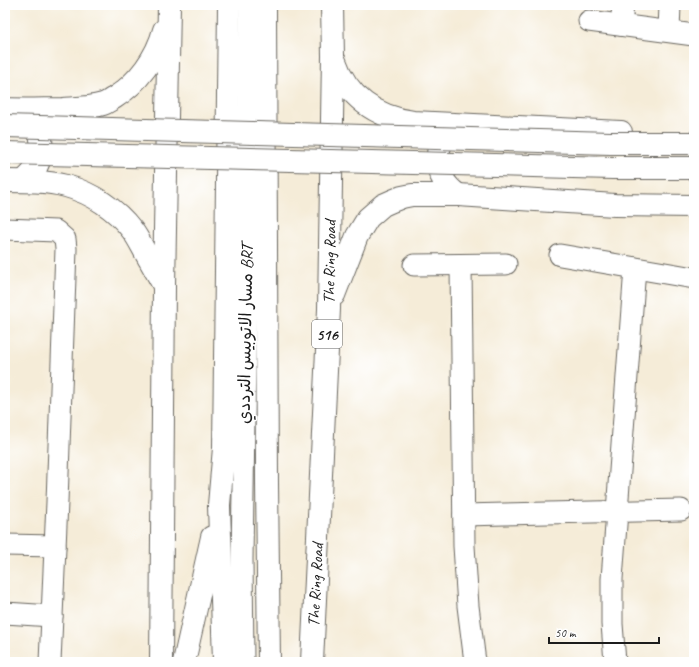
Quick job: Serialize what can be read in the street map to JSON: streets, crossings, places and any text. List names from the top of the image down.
{
  "streets": {
    "main road": ["The Ring Road", "516"],
    "lane": ["مسار الاتوبيس الترددي BRT"]
  },
  "scale_bar": "50 m"
}
